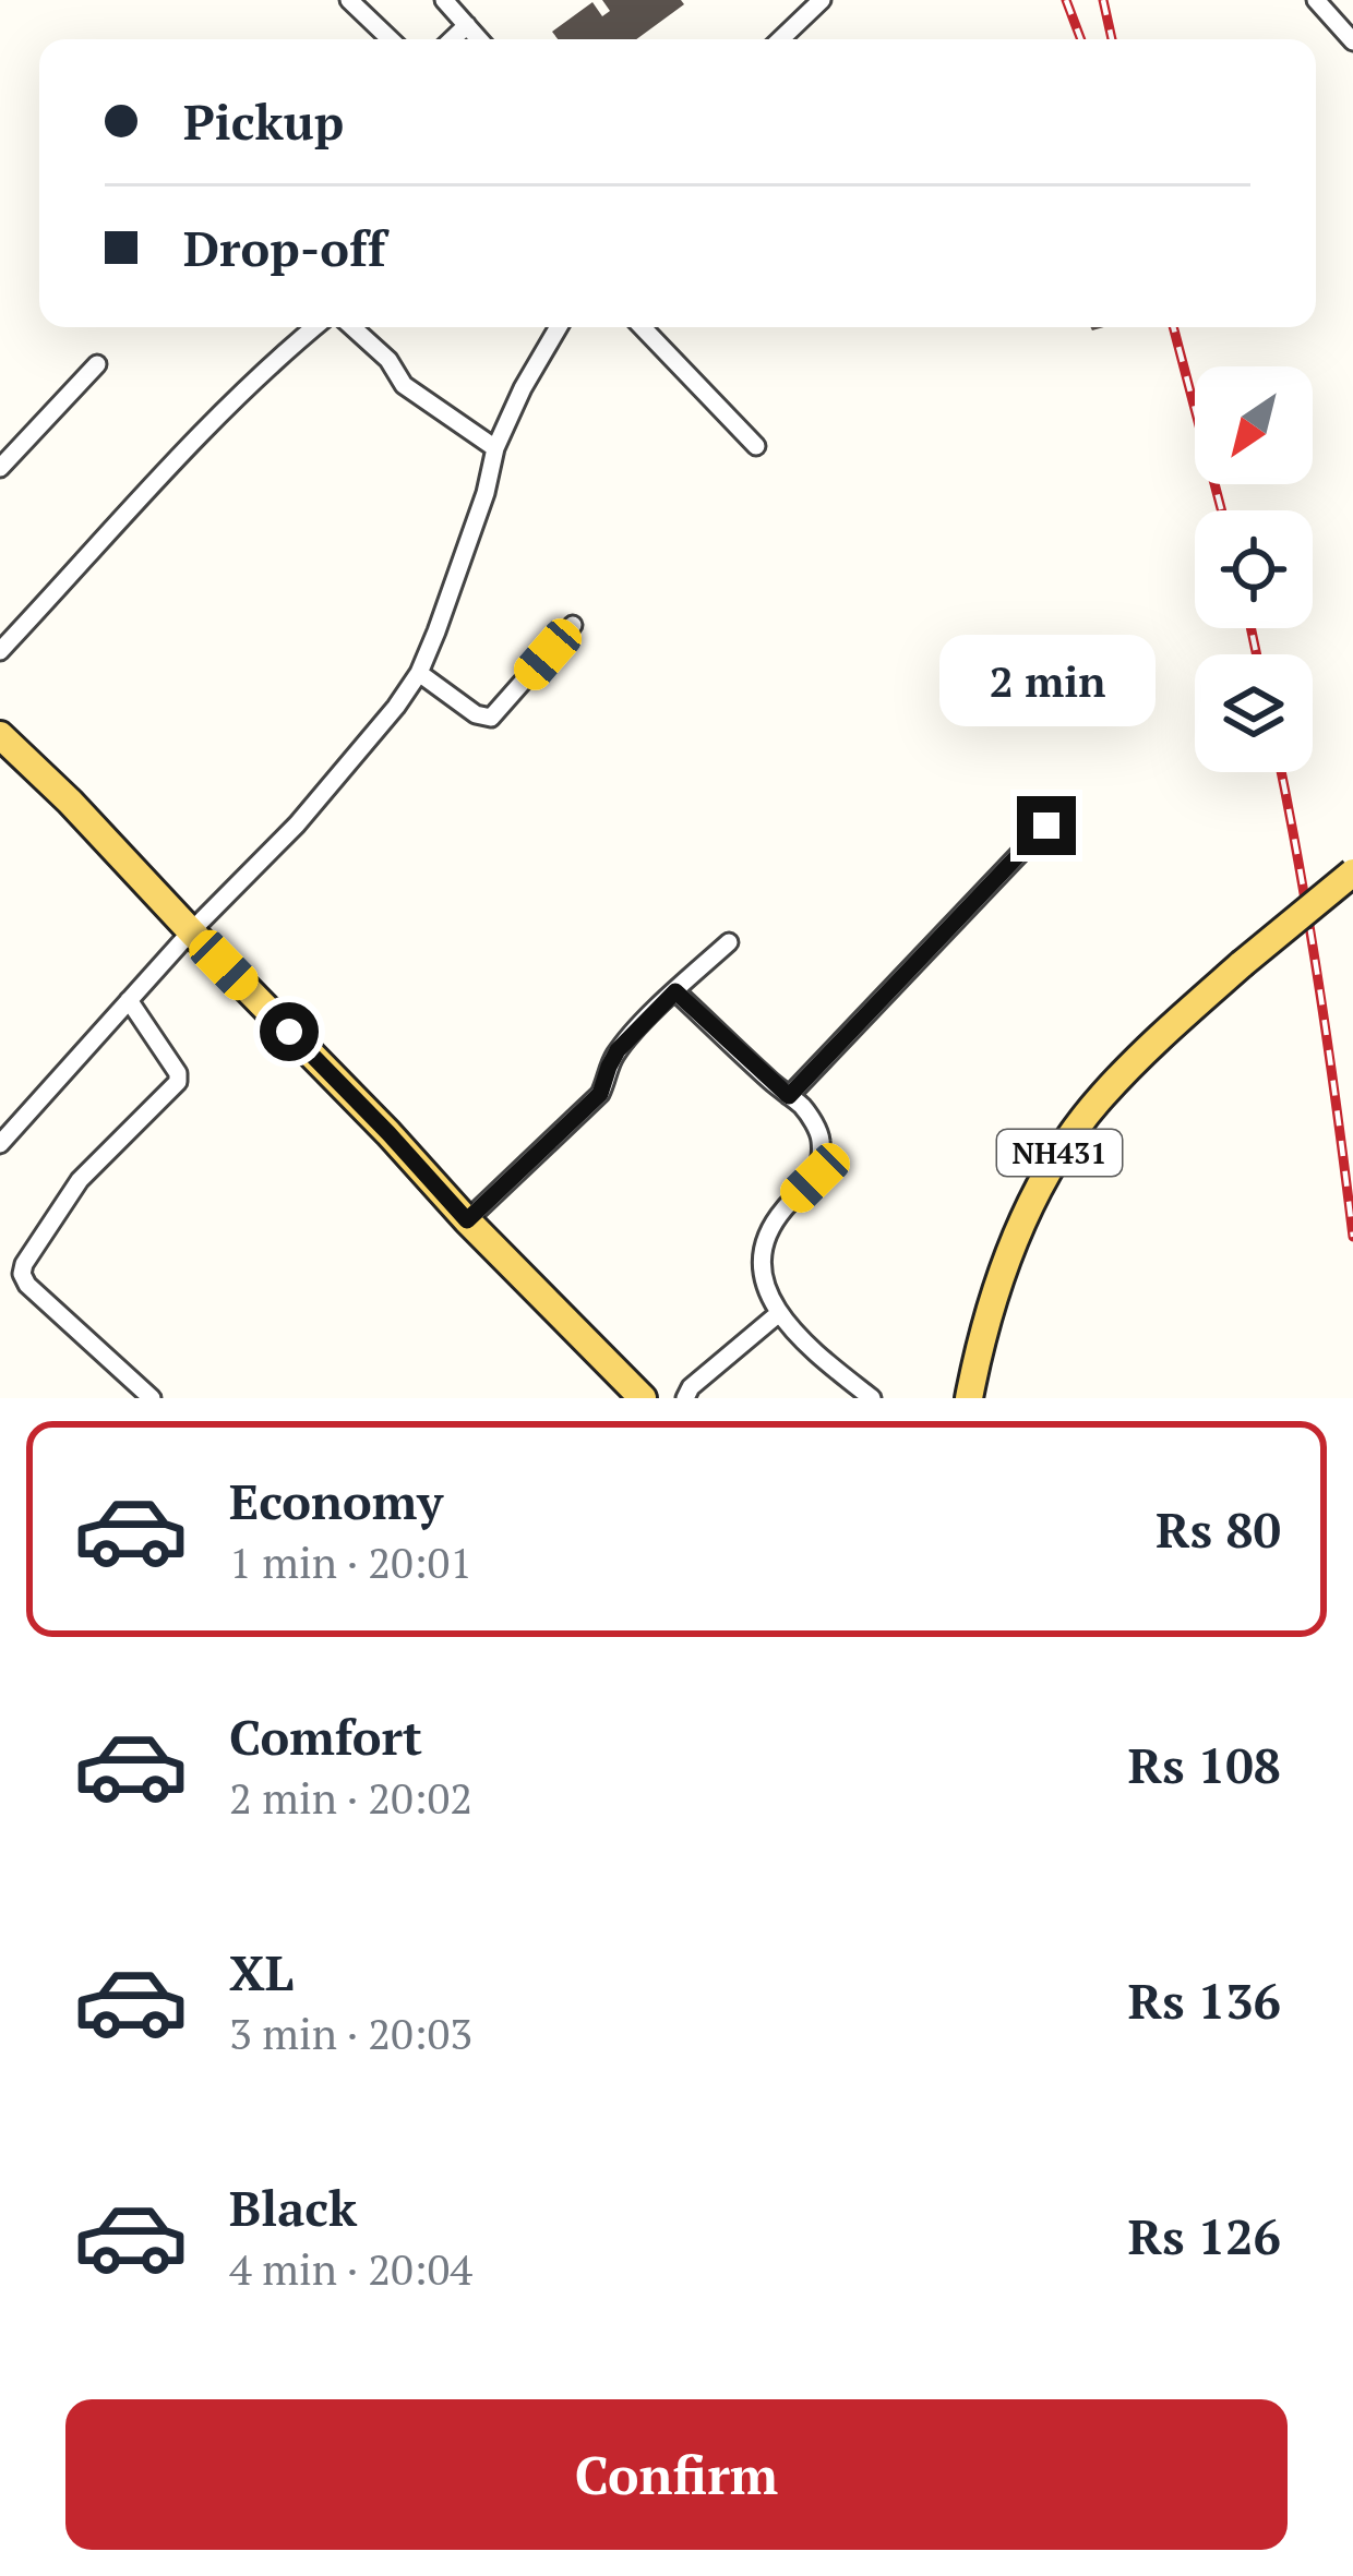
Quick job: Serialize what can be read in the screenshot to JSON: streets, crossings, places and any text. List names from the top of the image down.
{
  "streets": {
    "main road": ["NH431"]
  },
  "north": "bottom left",
  "page": {
    "banner": ["Pickup", "Drop-off"],
    "bubble": "2 min",
    "list": [
      {
        "name": "Economy",
        "note": "1 min · 20:01",
        "value": "Rs 80"
      },
      {
        "name": "Comfort",
        "note": "2 min · 20:02",
        "value": "Rs 108"
      },
      {
        "name": "XL",
        "note": "3 min · 20:03",
        "value": "Rs 136"
      },
      {
        "name": "Black",
        "note": "4 min · 20:04",
        "value": "Rs 126"
      }
    ],
    "buttons": "Confirm"
  }
}
